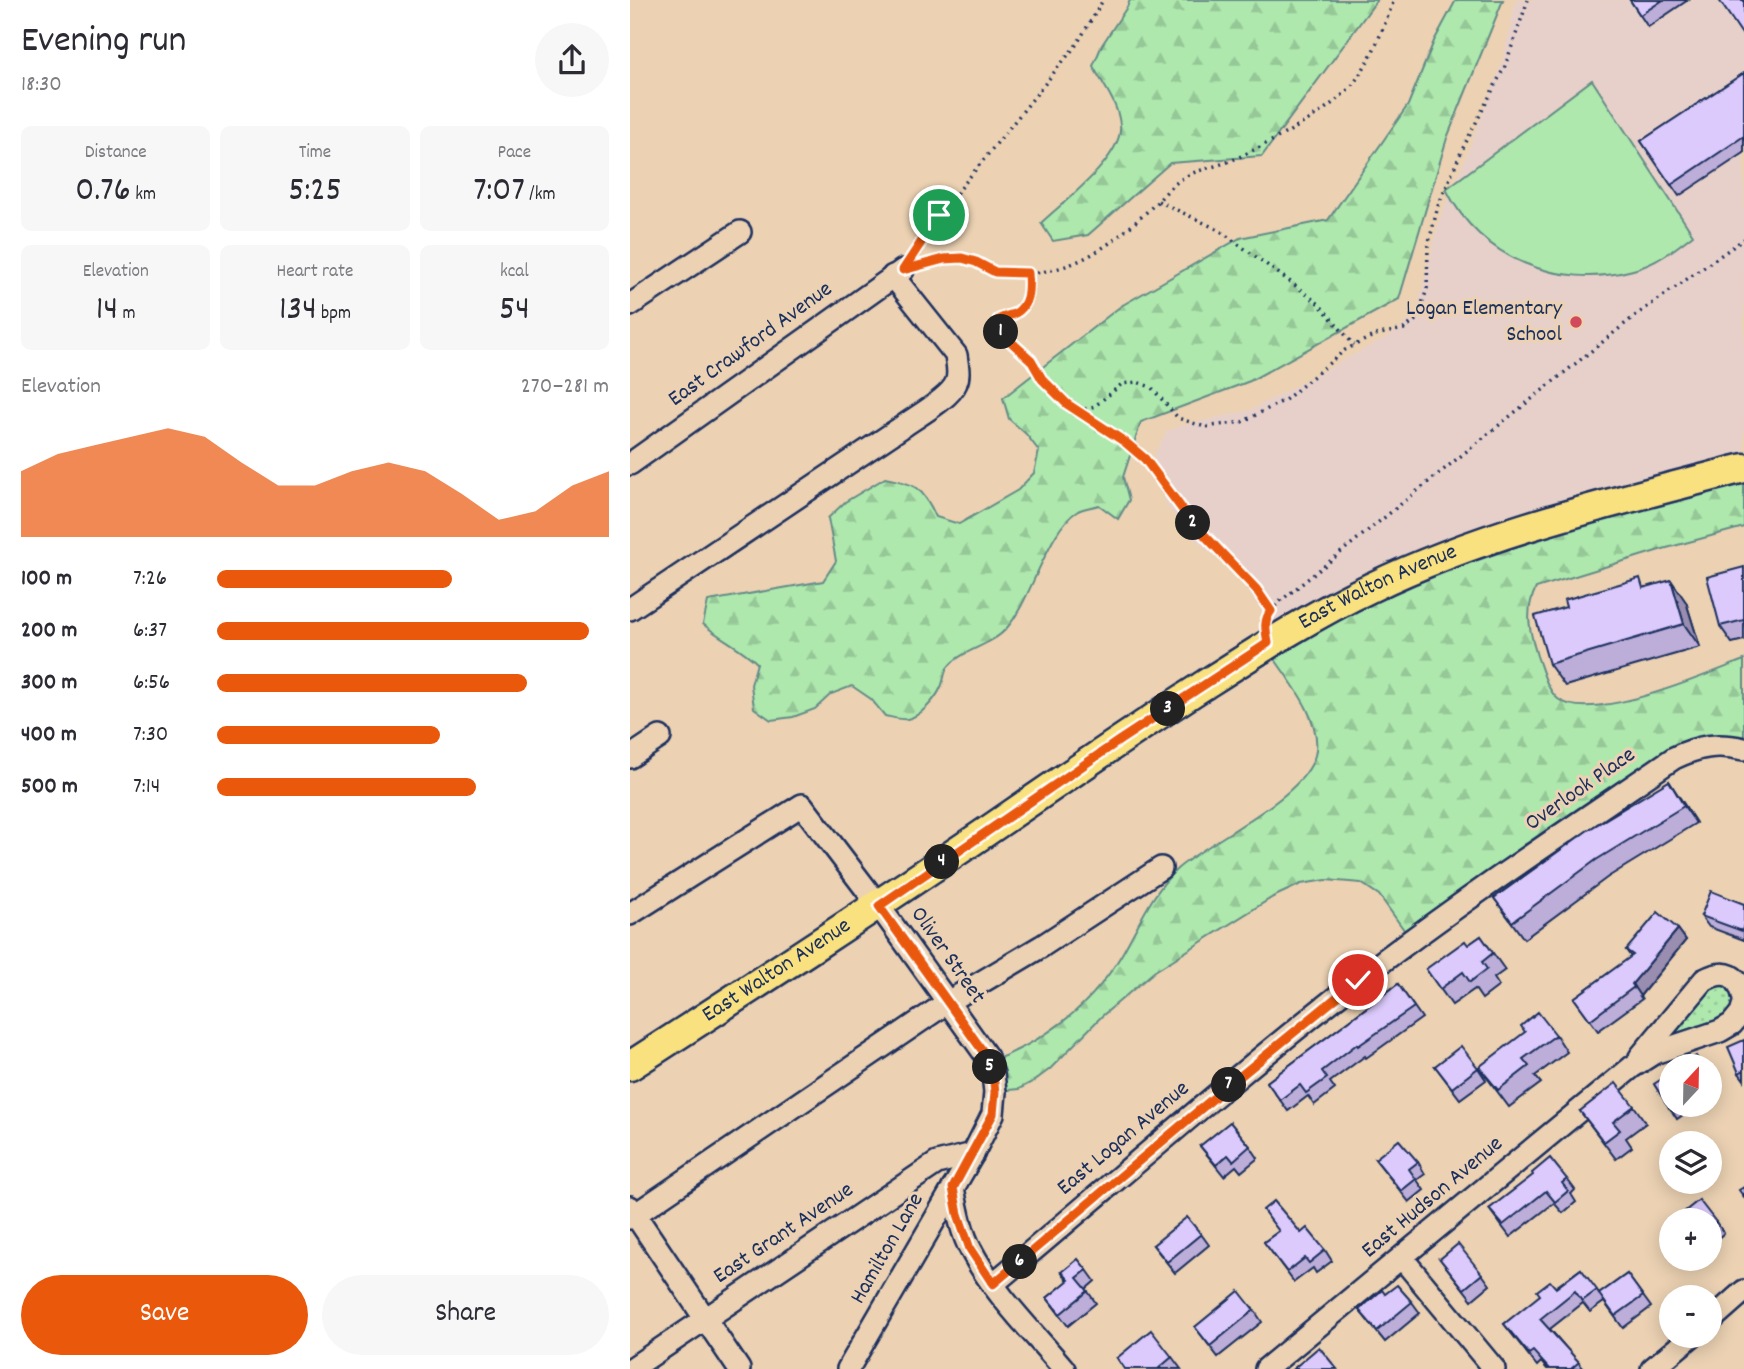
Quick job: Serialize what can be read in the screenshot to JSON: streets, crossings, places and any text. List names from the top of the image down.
{
  "streets": {
    "main road": ["East Walton Avenue"],
    "street": [
      "East Crawford Avenue",
      "Overlook Place",
      "Oliver Street",
      "East Logan Avenue",
      "East Hudson Avenue",
      "East Grant Avenue",
      "Hamilton Lane"
    ]
  },
  "crossings": [
    ["East Walton Avenue", "Oliver Street"],
    ["Overlook Place", "East Logan Avenue"],
    ["Oliver Street", "East Grant Avenue"],
    ["Oliver Street", "Hamilton Lane"],
    ["East Grant Avenue", "Hamilton Lane"]
  ],
  "places": ["Logan Elementary School"],
  "north": "top",
  "page": {
    "heading": ["Evening run", "18:30"],
    "stats": [
      ["Distance", "0.76 km"],
      ["Time", "5:25"],
      ["Pace", "7:07 /km"],
      ["Elevation", "14 m"],
      ["Heart rate", "134 bpm"],
      ["kcal", "54"]
    ],
    "pins": [
      "1",
      "2",
      "3",
      "4",
      "5",
      "7",
      "6"
    ],
    "chart": ["Elevation", "270–281 m"],
    "list": [
      {
        "name": "100 m",
        "note": "7:26"
      },
      {
        "name": "200 m",
        "note": "6:37"
      },
      {
        "name": "300 m",
        "note": "6:56"
      },
      {
        "name": "400 m",
        "note": "7:30"
      },
      {
        "name": "500 m",
        "note": "7:14"
      }
    ],
    "map_buttons": ["+", "−"],
    "buttons": ["Save", "Share"]
  }
}
